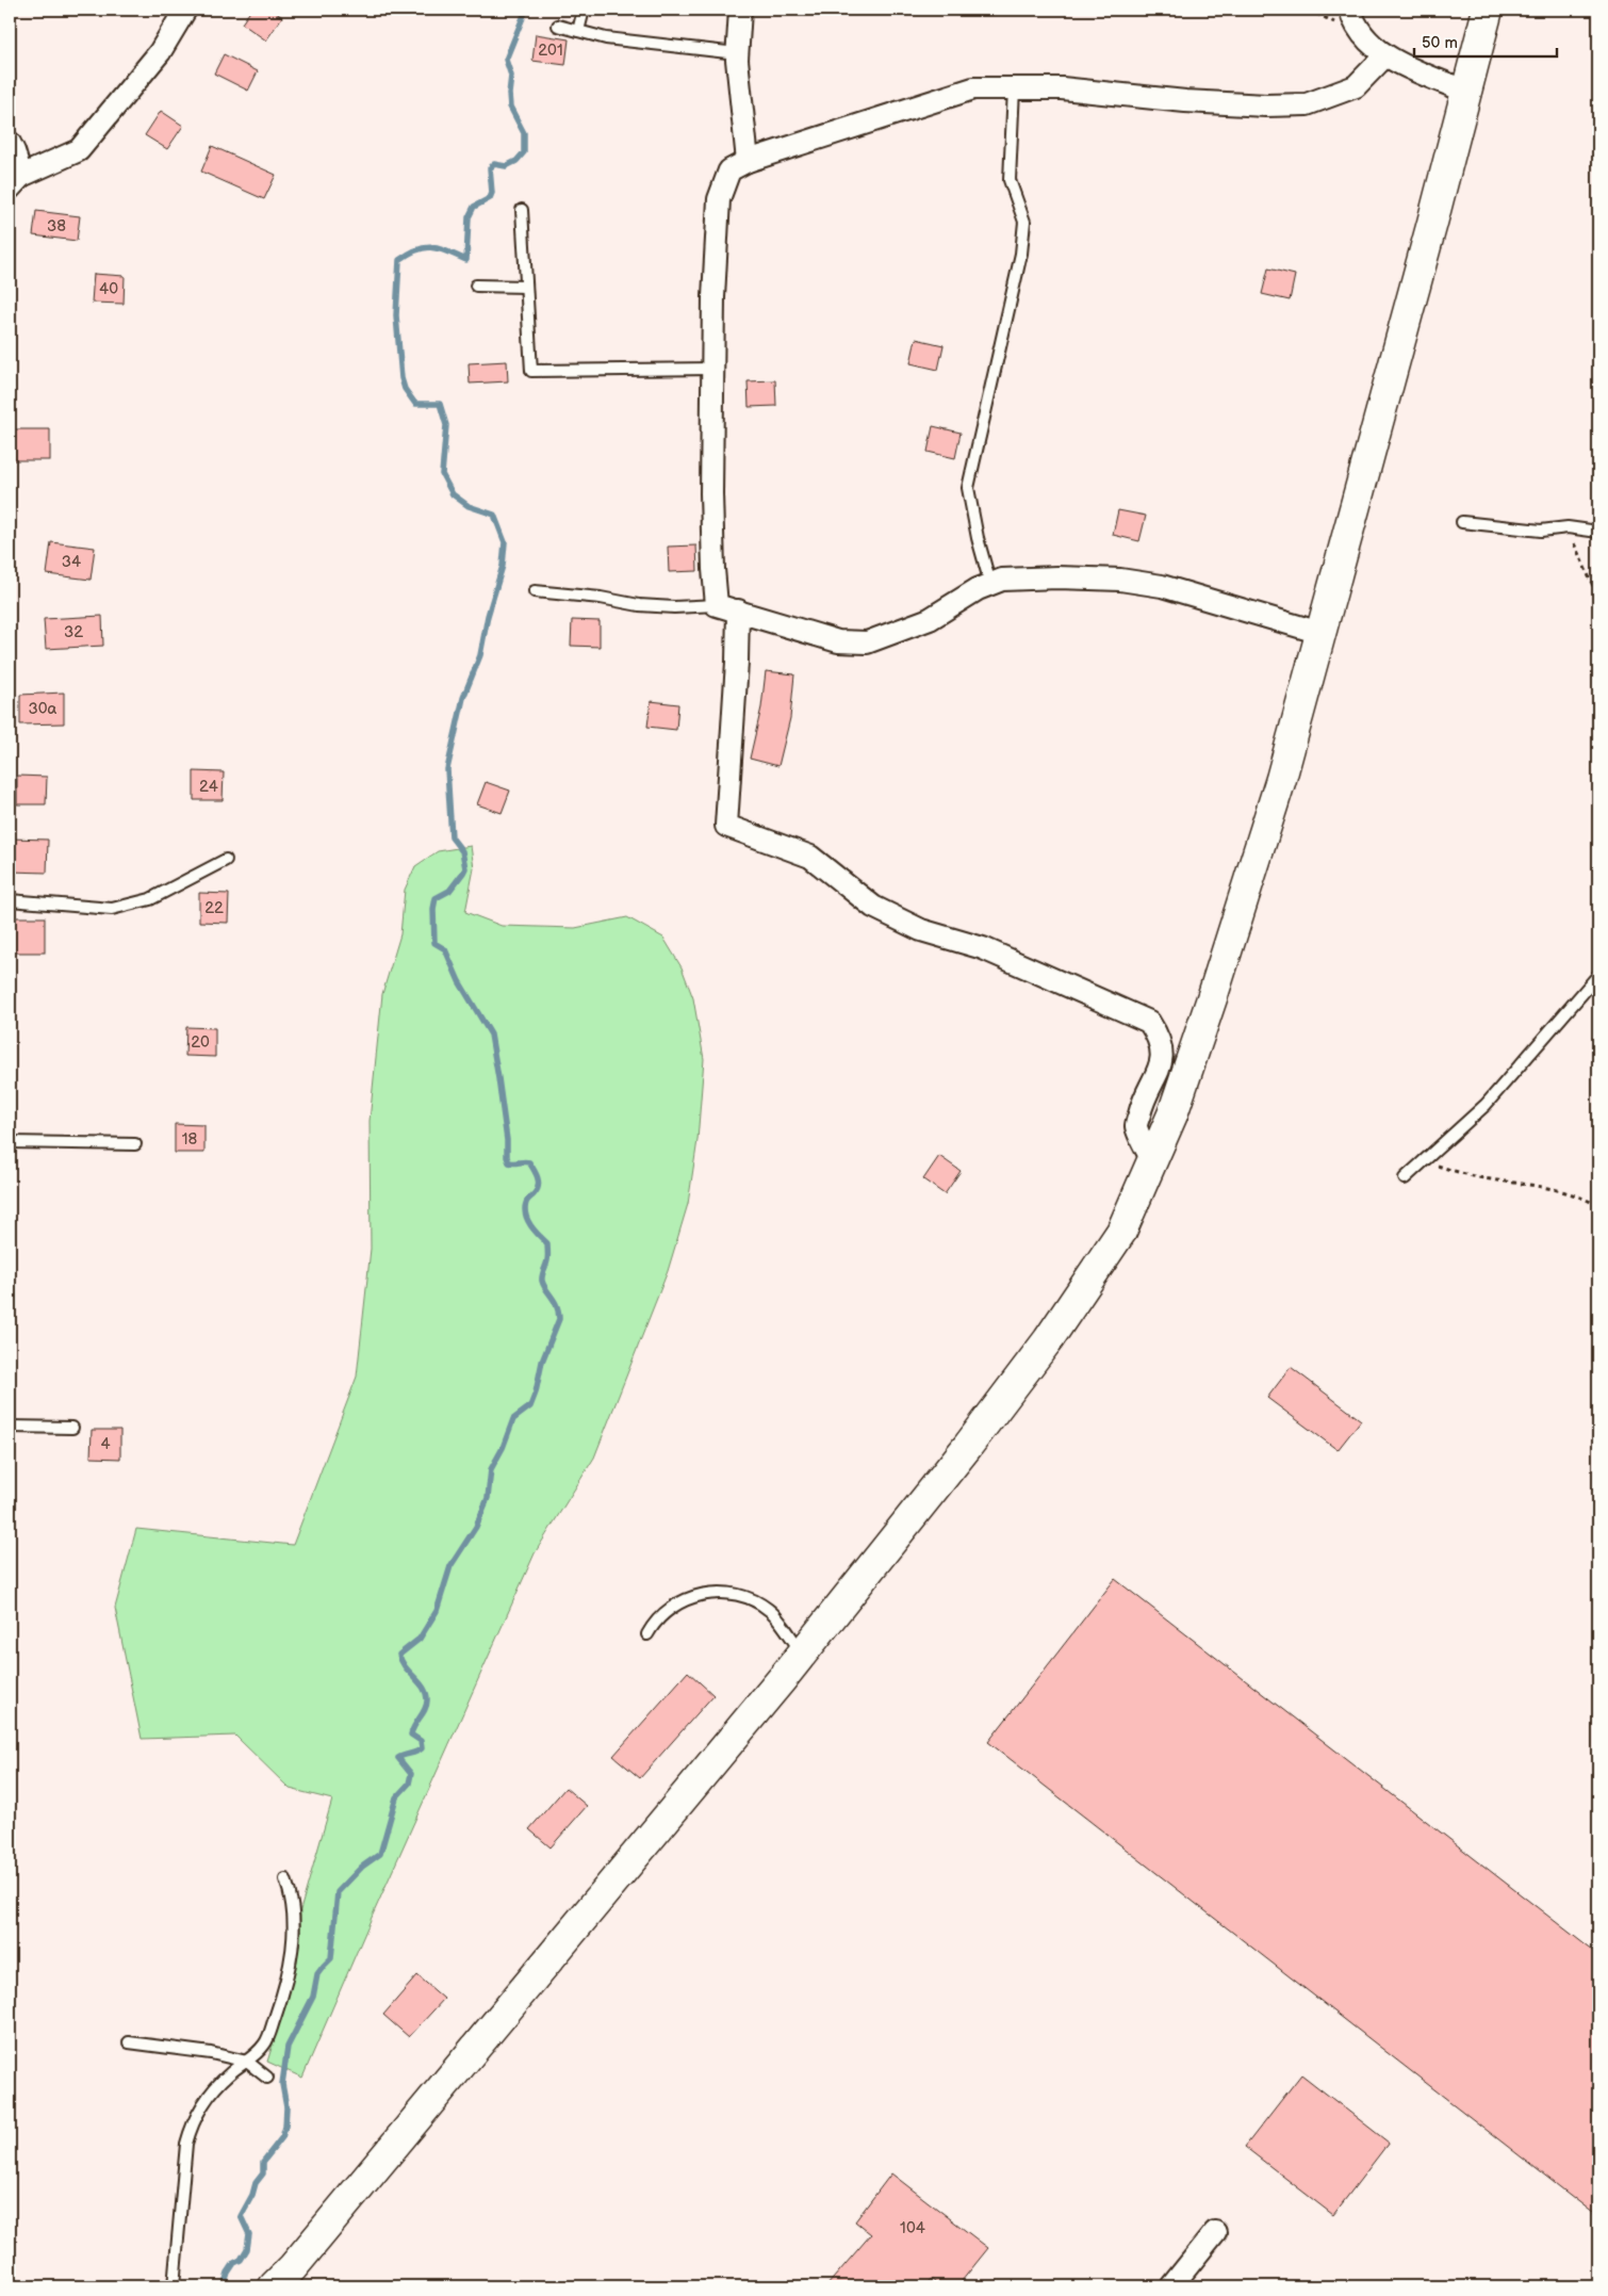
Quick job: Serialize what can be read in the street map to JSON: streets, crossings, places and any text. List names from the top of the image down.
{
  "house_numbers": [
    "201",
    "38",
    "40",
    "34",
    "32",
    "30а",
    "24",
    "22",
    "20",
    "18",
    "4",
    "104"
  ],
  "scale_bar": "50 m"
}
